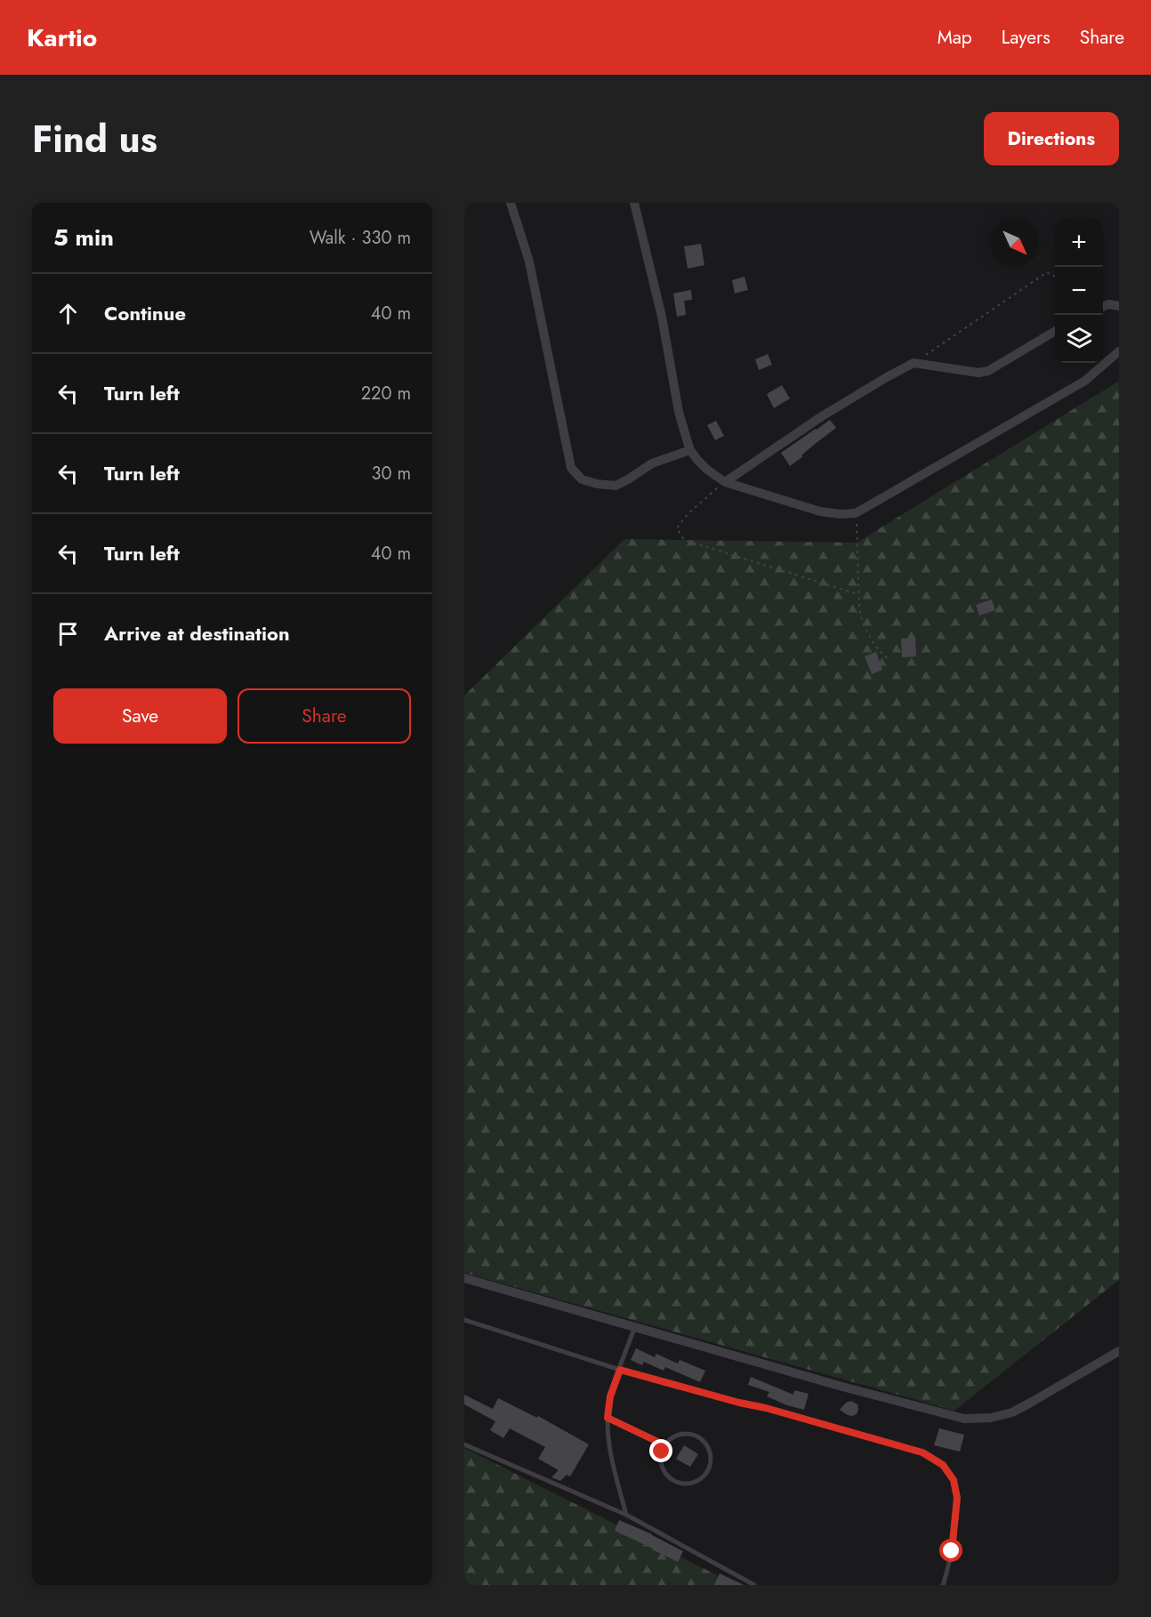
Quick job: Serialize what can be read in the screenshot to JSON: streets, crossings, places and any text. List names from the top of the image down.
{
  "north": "bottom right",
  "page": {
    "header": "Kartio",
    "nav": ["Map", "Layers", "Share"],
    "title": "Find us",
    "buttons": [
      "Directions",
      ["Save", "Share"]
    ],
    "heading": ["5 min", "Walk · 330 m"],
    "map_buttons": ["+", "−"],
    "list": [
      ["Continue", "40 m"],
      ["Turn left", "220 m"],
      ["Turn left", "30 m"],
      ["Turn left", "40 m"],
      "Arrive at destination"
    ]
  }
}
